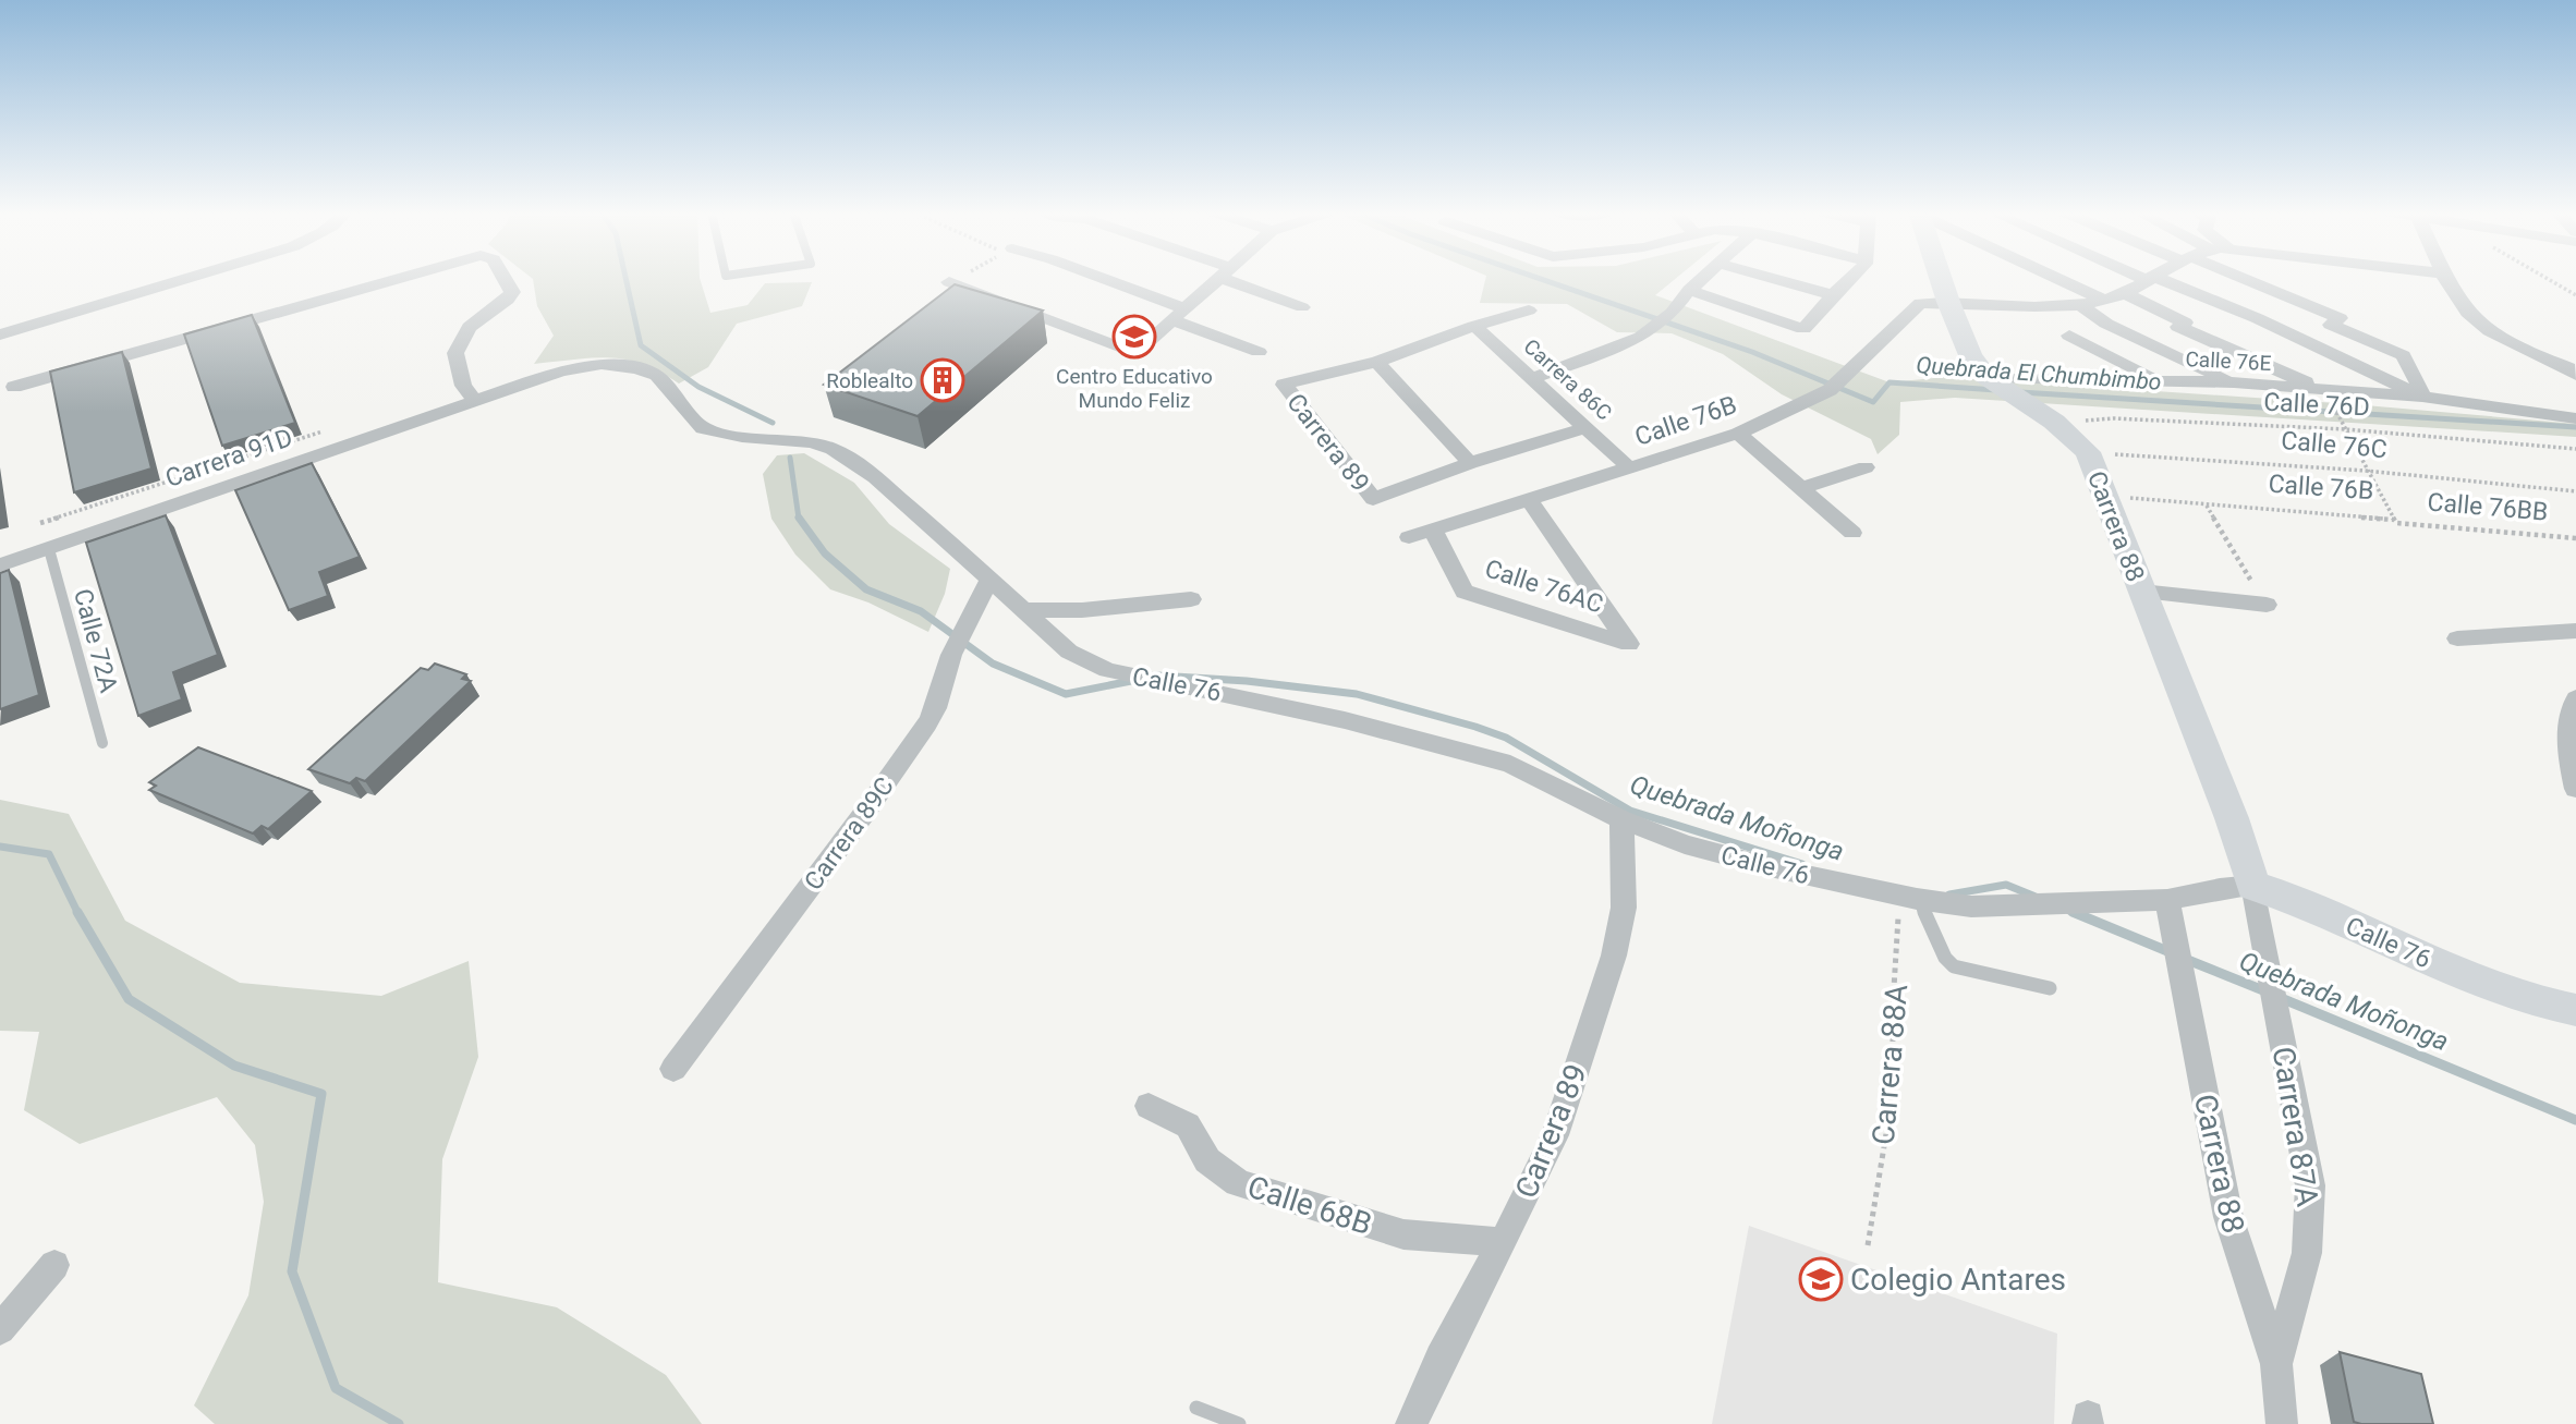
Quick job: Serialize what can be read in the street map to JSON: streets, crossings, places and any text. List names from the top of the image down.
{
  "streets": {
    "street": [
      "Calle 76E",
      "Carrera 86C",
      "Calle 76B",
      "Carrera 89",
      "Carrera 91D",
      "Carrera 88",
      "Calle 76AC",
      "Calle 76",
      "Carrera 89C",
      "Carrera 87A",
      "Calle 68B"
    ],
    "lane": ["Calle 72A"],
    "path": [
      "Calle 76D",
      "Calle 76C",
      "Calle 76BB",
      "Carrera 88A"
    ]
  },
  "crossings": [
    ["Calle 76E", "Carrera 88"],
    ["Carrera 86C", "Calle 76B"],
    ["Calle 76D", "Carrera 88"],
    ["Calle 76B", "Calle 76BB"],
    ["Calle 76B", "Carrera 88"],
    ["Calle 76B", "Calle 76AC"],
    ["Carrera 89", "Calle 76"],
    ["Carrera 89", "Calle 68B"],
    ["Calle 76C", "Carrera 88"],
    ["Carrera 91D", "Calle 72A"],
    ["Carrera 91D", "Calle 76"],
    ["Carrera 88", "Calle 76"],
    ["Carrera 88", "Carrera 87A"],
    ["Calle 76", "Carrera 89C"],
    ["Calle 76", "Carrera 87A"]
  ],
  "water": ["Quebrada El Chumbimbo", "Quebrada Moñonga"],
  "places": {
    "school or university": ["Centro Educativo Mundo Feliz", "Colegio Antares"],
    "building": ["Roblealto"]
  }
}
